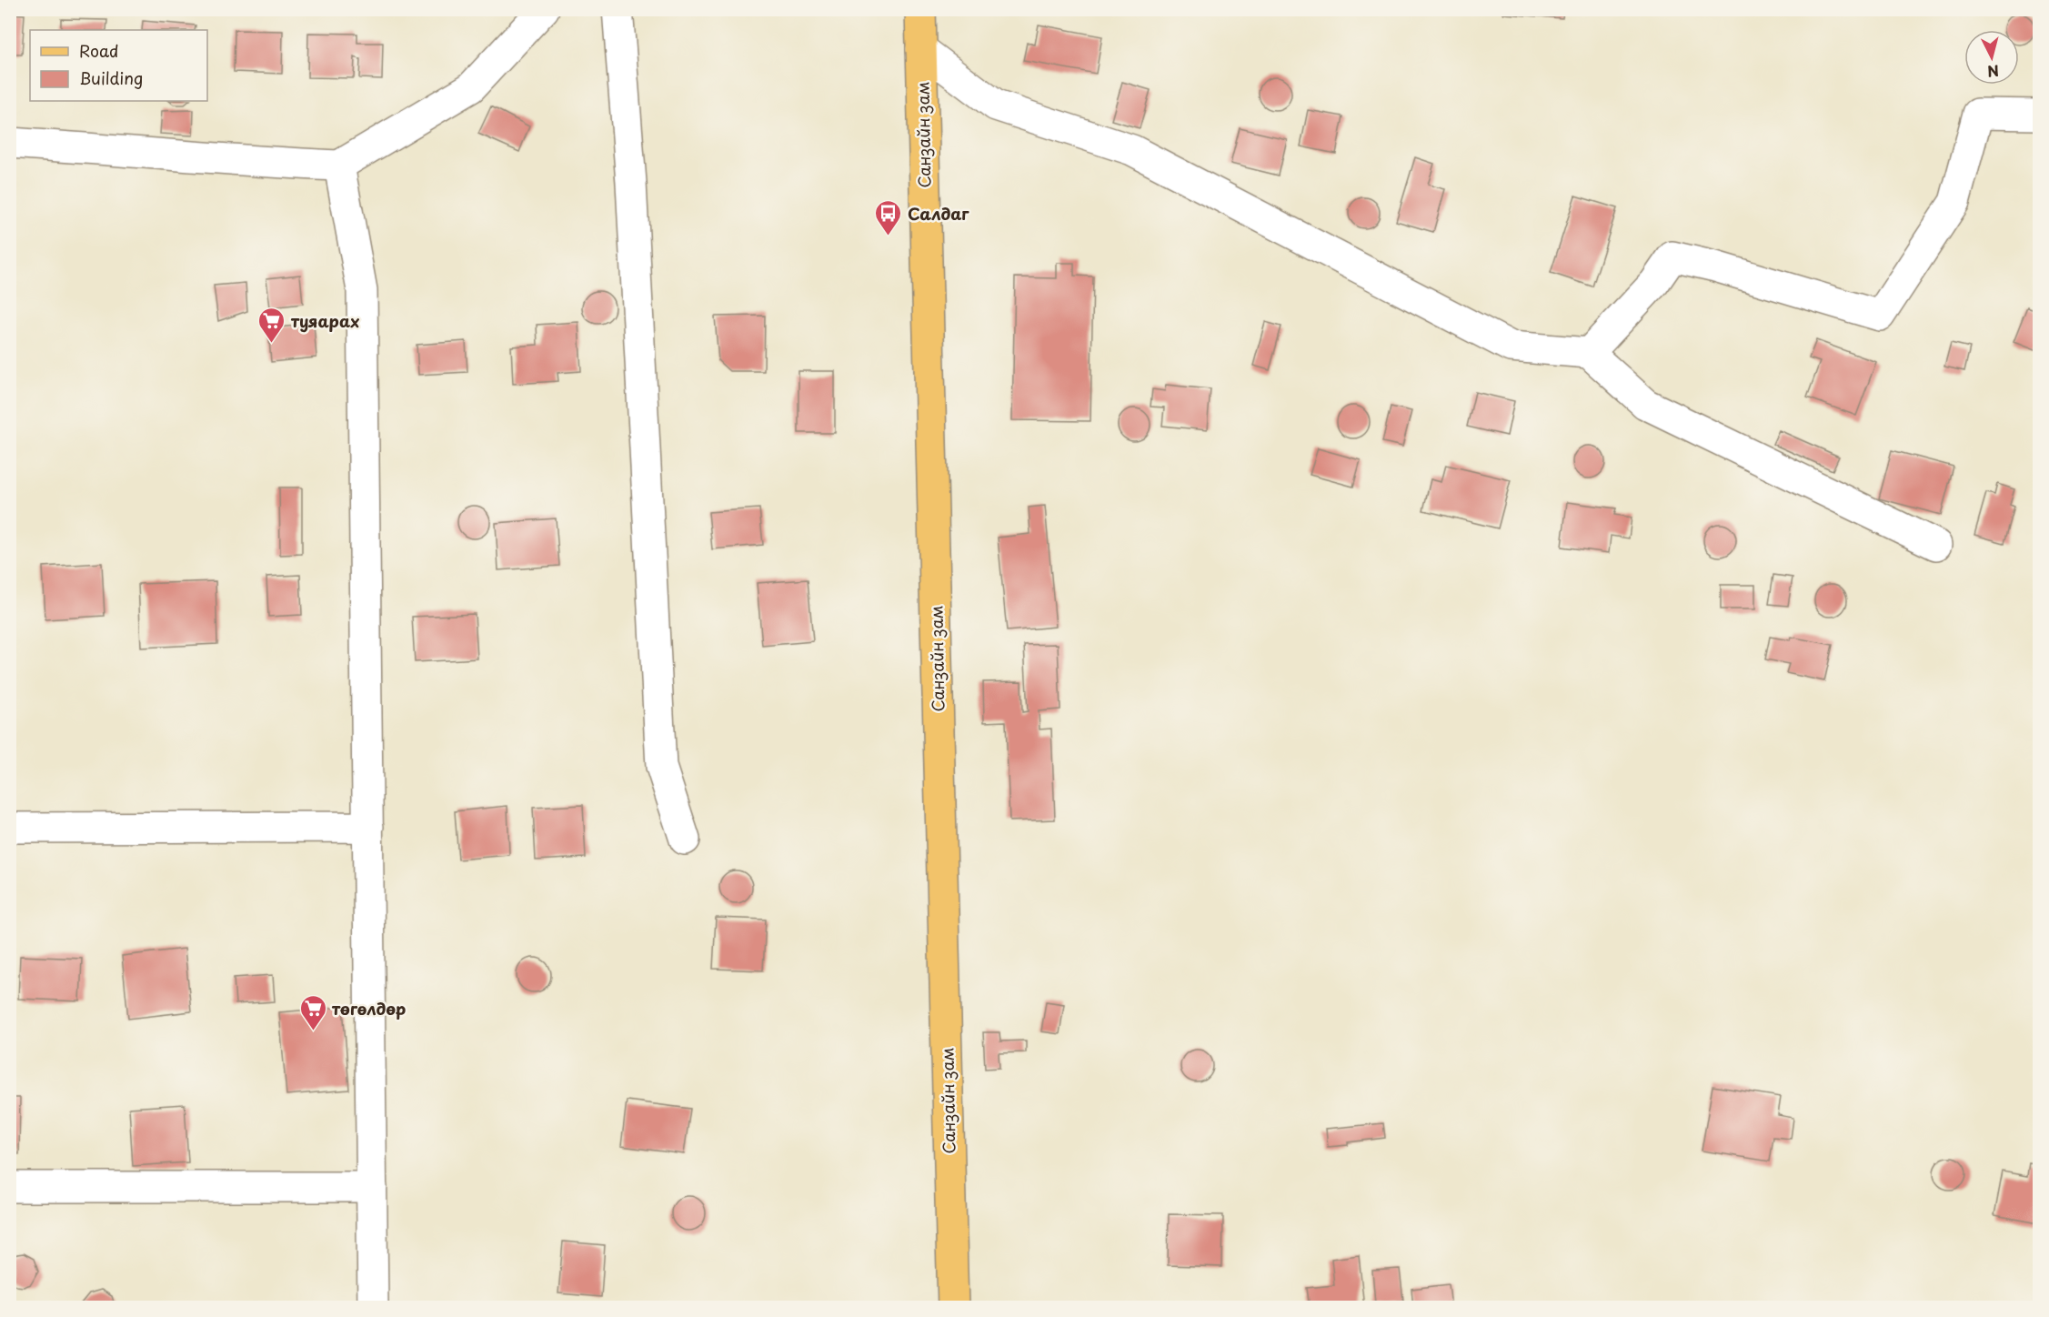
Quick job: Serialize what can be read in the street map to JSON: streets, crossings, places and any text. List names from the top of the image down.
{
  "streets": {
    "main road": ["Санзайн зам"]
  },
  "places": {
    "bus stop": ["Салдаг"],
    "supermarket": ["туяарах", "төгөлдөр"]
  },
  "legend": ["Road", "Building"],
  "north": "bottom"
}
